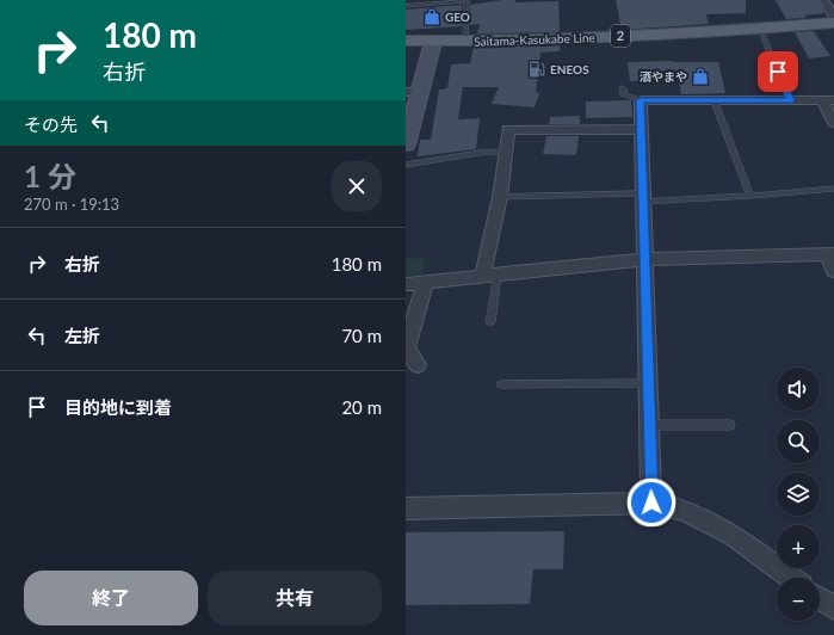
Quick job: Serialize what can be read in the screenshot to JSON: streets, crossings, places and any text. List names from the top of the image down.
{
  "streets": {
    "main road": ["2", "Saitama-Kasukabe Line"]
  },
  "places": {
    "shop": ["GEO", "酒やまや"],
    "fuel station": ["ENEOS"]
  },
  "page": {
    "turn": ["180 m", "右折"],
    "then": "その先",
    "heading": ["1 分", "270 m · 19:13"],
    "list": [
      {
        "name": "右折",
        "value": "180 m"
      },
      {
        "name": "左折",
        "value": "70 m"
      },
      {
        "name": "目的地に到着",
        "value": "20 m"
      }
    ],
    "map_buttons": ["+", "−"],
    "buttons": ["終了", "共有"]
  }
}
